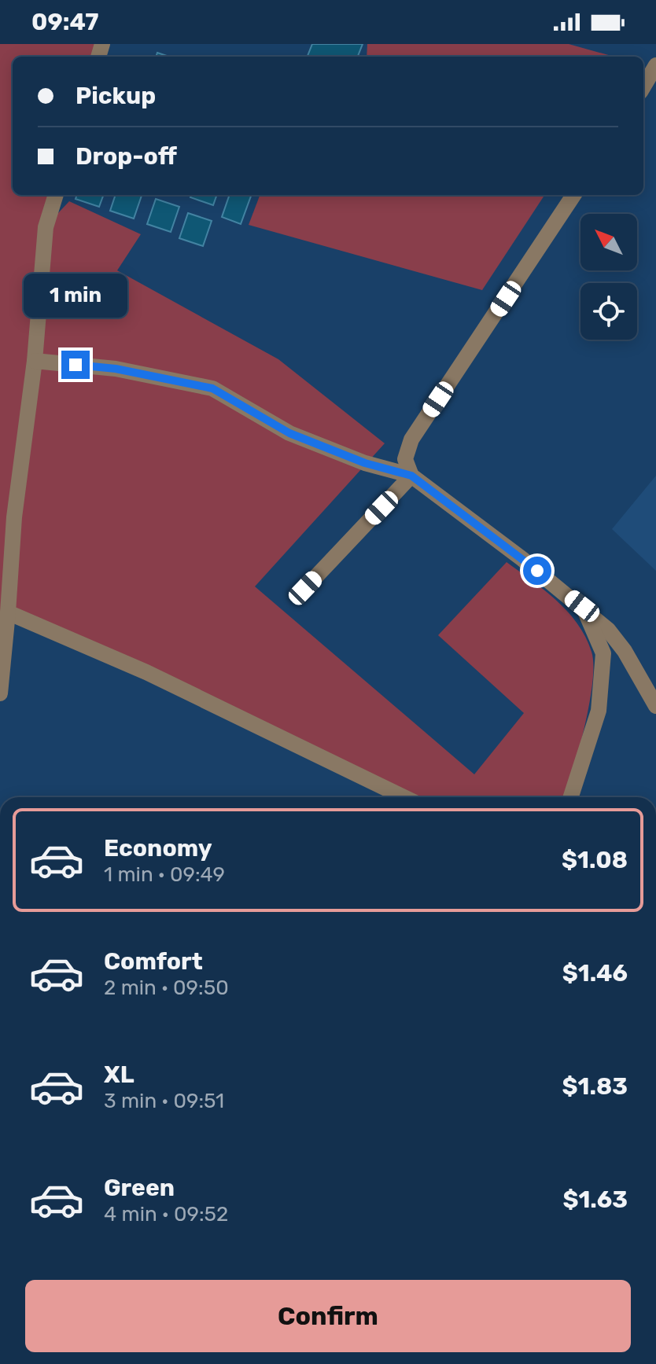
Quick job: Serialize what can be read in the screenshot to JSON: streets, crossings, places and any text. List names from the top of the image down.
{
  "north": "top left",
  "page": {
    "status": "09:47",
    "banner": ["Pickup", "Drop-off"],
    "bubble": "1 min",
    "list": [
      {
        "name": "Economy",
        "note": "1 min · 09:49",
        "value": "$1.08"
      },
      {
        "name": "Comfort",
        "note": "2 min · 09:50",
        "value": "$1.46"
      },
      {
        "name": "XL",
        "note": "3 min · 09:51",
        "value": "$1.83"
      },
      {
        "name": "Green",
        "note": "4 min · 09:52",
        "value": "$1.63"
      }
    ],
    "buttons": "Confirm"
  }
}
